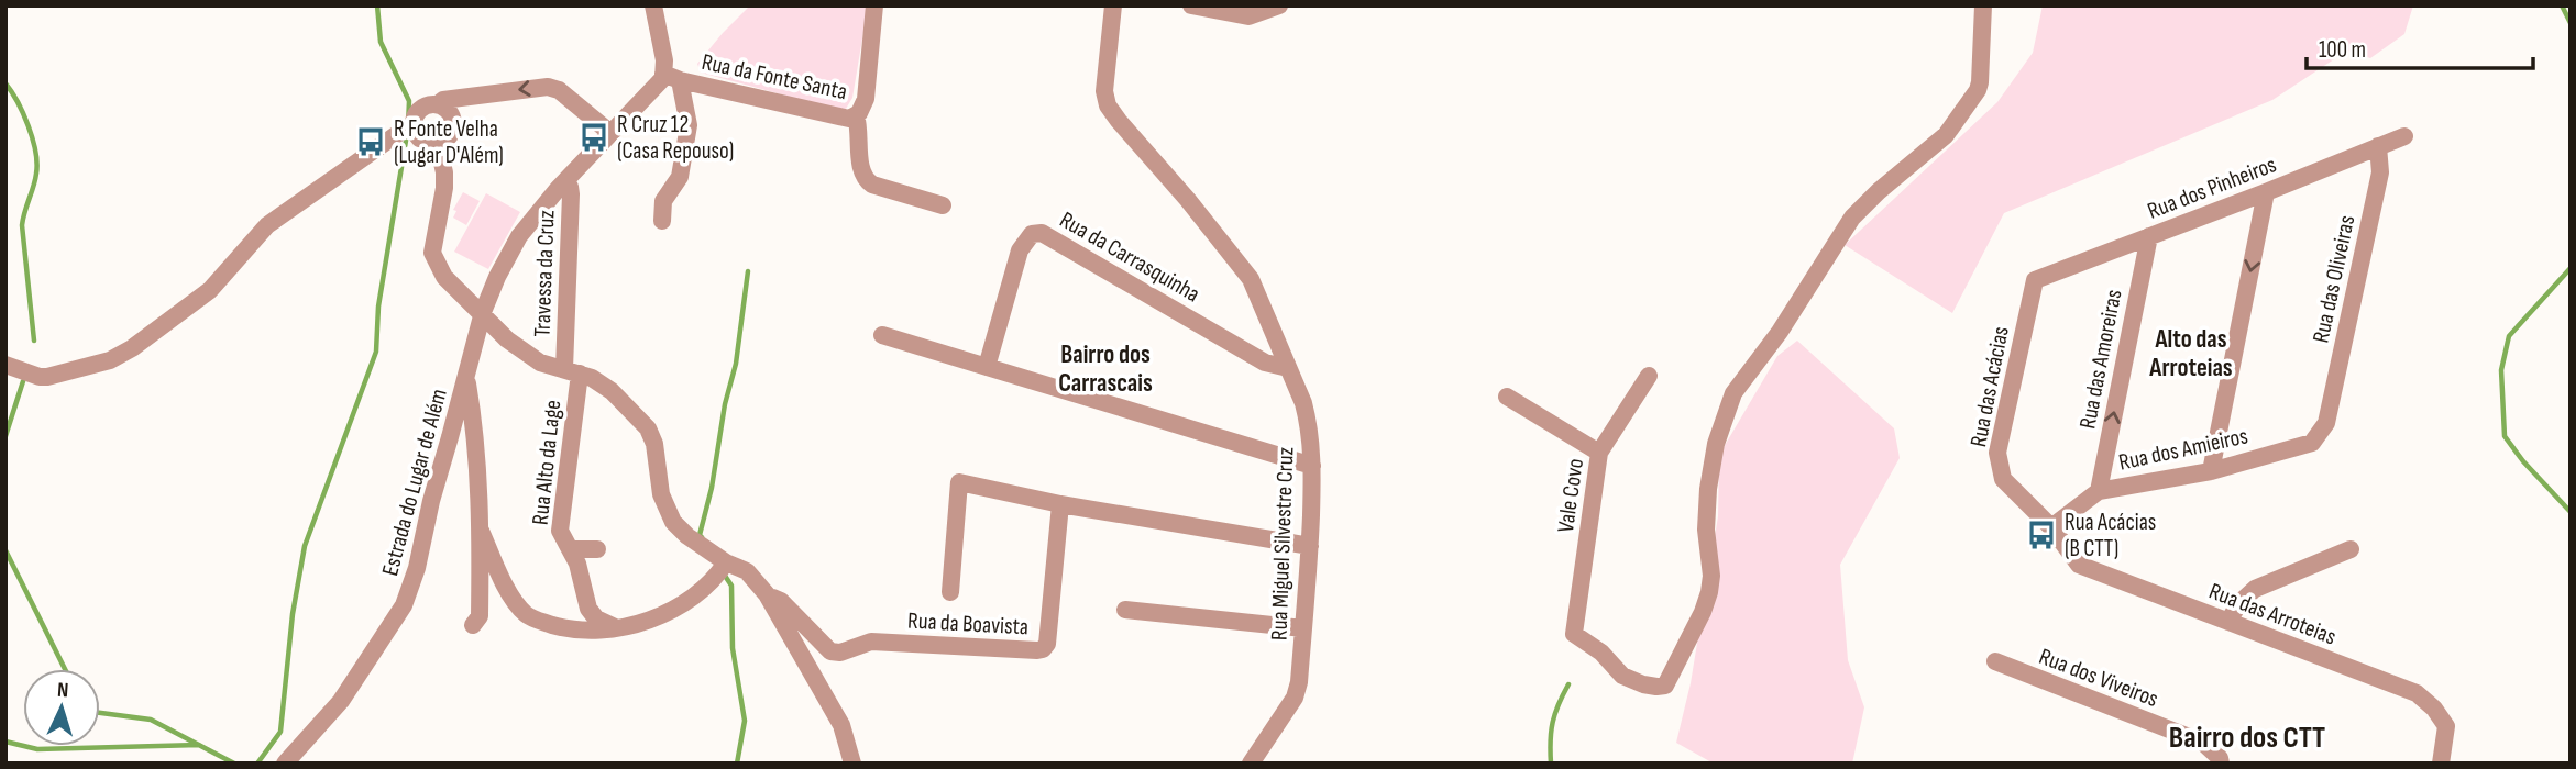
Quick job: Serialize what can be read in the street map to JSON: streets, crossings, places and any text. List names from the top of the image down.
{
  "streets": {
    "street": [
      "Rua da Fonte Santa",
      "Rua dos Pinheiros",
      "Rua da Carrasquinha",
      "Travessa da Cruz",
      "Rua das Oliveiras",
      "Rua das Amoreiras",
      "Rua das Acácias",
      "Rua dos Amieiros",
      "Rua Alto da Lage",
      "Estrada do Lugar de Além",
      "Vale Covo",
      "Rua Miguel Silvestre Cruz",
      "Rua das Arroteias",
      "Rua da Boavista",
      "Rua dos Viveiros"
    ]
  },
  "crossings": [
    ["Rua da Fonte Santa", "Estrada do Lugar de Além"],
    ["Rua dos Pinheiros", "Rua das Oliveiras"],
    ["Rua dos Pinheiros", "Rua das Amoreiras"],
    ["Rua dos Pinheiros", "Rua das Acácias"],
    ["Rua da Carrasquinha", "Rua Miguel Silvestre Cruz"],
    ["Travessa da Cruz", "Rua Alto da Lage"],
    ["Travessa da Cruz", "Estrada do Lugar de Além"],
    ["Rua das Oliveiras", "Rua dos Amieiros"],
    ["Rua das Amoreiras", "Rua dos Amieiros"],
    ["Rua das Acácias", "Rua dos Amieiros"],
    ["Rua das Acácias", "Rua das Arroteias"],
    ["Rua dos Amieiros", "Rua das Arroteias"],
    ["Rua Miguel Silvestre Cruz", "Rua da Boavista"]
  ],
  "districts": ["Alto das Arroteias", "Bairro dos Carrascais", "Bairro dos CTT"],
  "places": {
    "bus stop": ["R Cruz 12 (Casa Repouso)", "R Fonte Velha (Lugar D'Além)", "Rua Acácias (B CTT)"]
  },
  "scale_bar": "100 m",
  "north": "top"
}
